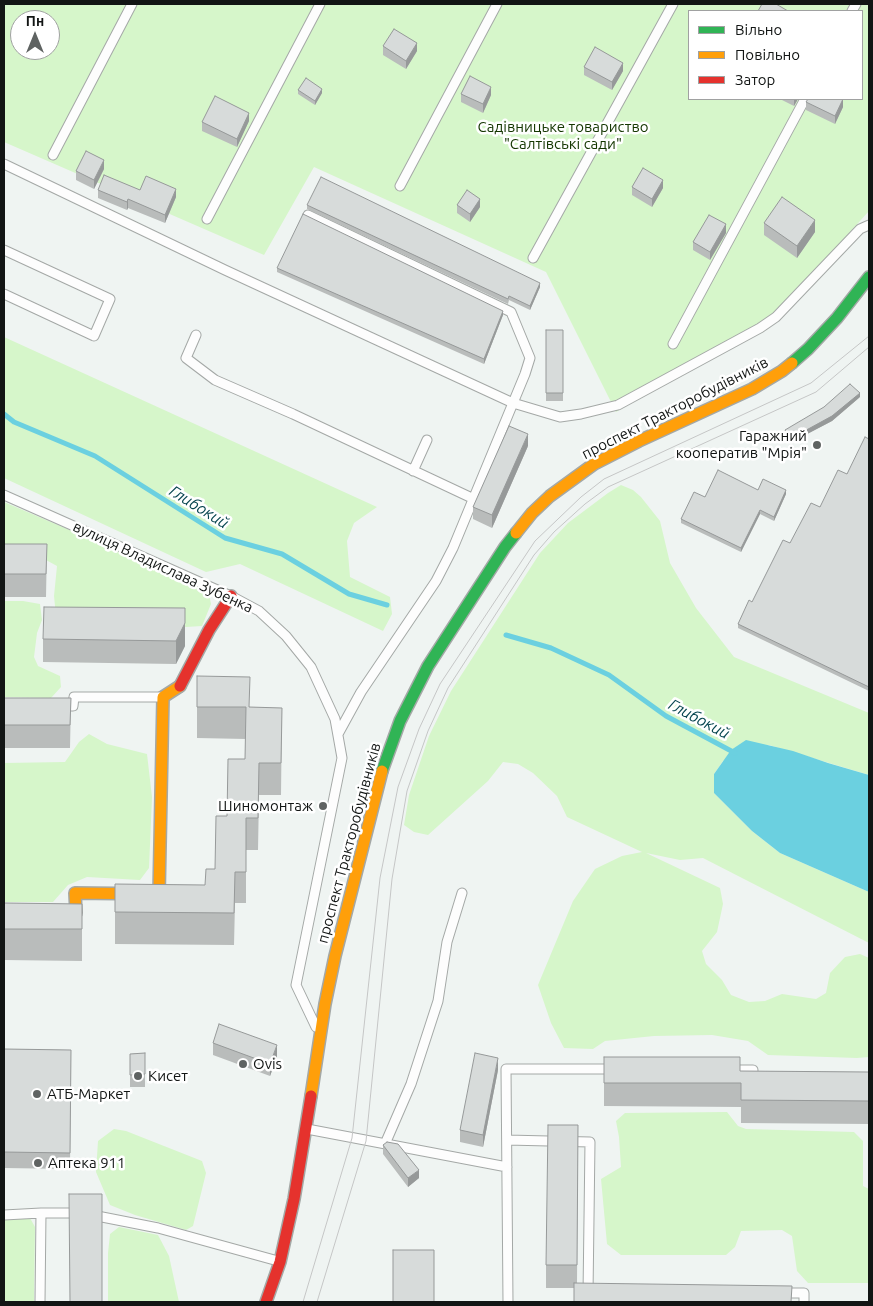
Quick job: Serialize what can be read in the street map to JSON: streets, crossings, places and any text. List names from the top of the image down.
{
  "streets": {
    "main road": ["проспект Тракторобудівників"],
    "lane": ["вулиця Владислава Зубенка"]
  },
  "crossings": [
    ["проспект Тракторобудівників", "вулиця Владислава Зубенка"]
  ],
  "water": ["Глибокий"],
  "parks": ["Садівницьке товариство \"Салтівські сади\""],
  "places": [
    "Гаражний кооператив \"Мрія\"",
    "Шиномонтаж",
    "Ovis",
    "Кисет",
    "АТБ-Маркет",
    "Аптека 911"
  ],
  "legend": ["Вільно", "Повільно", "Затор"],
  "north": "top"
}
